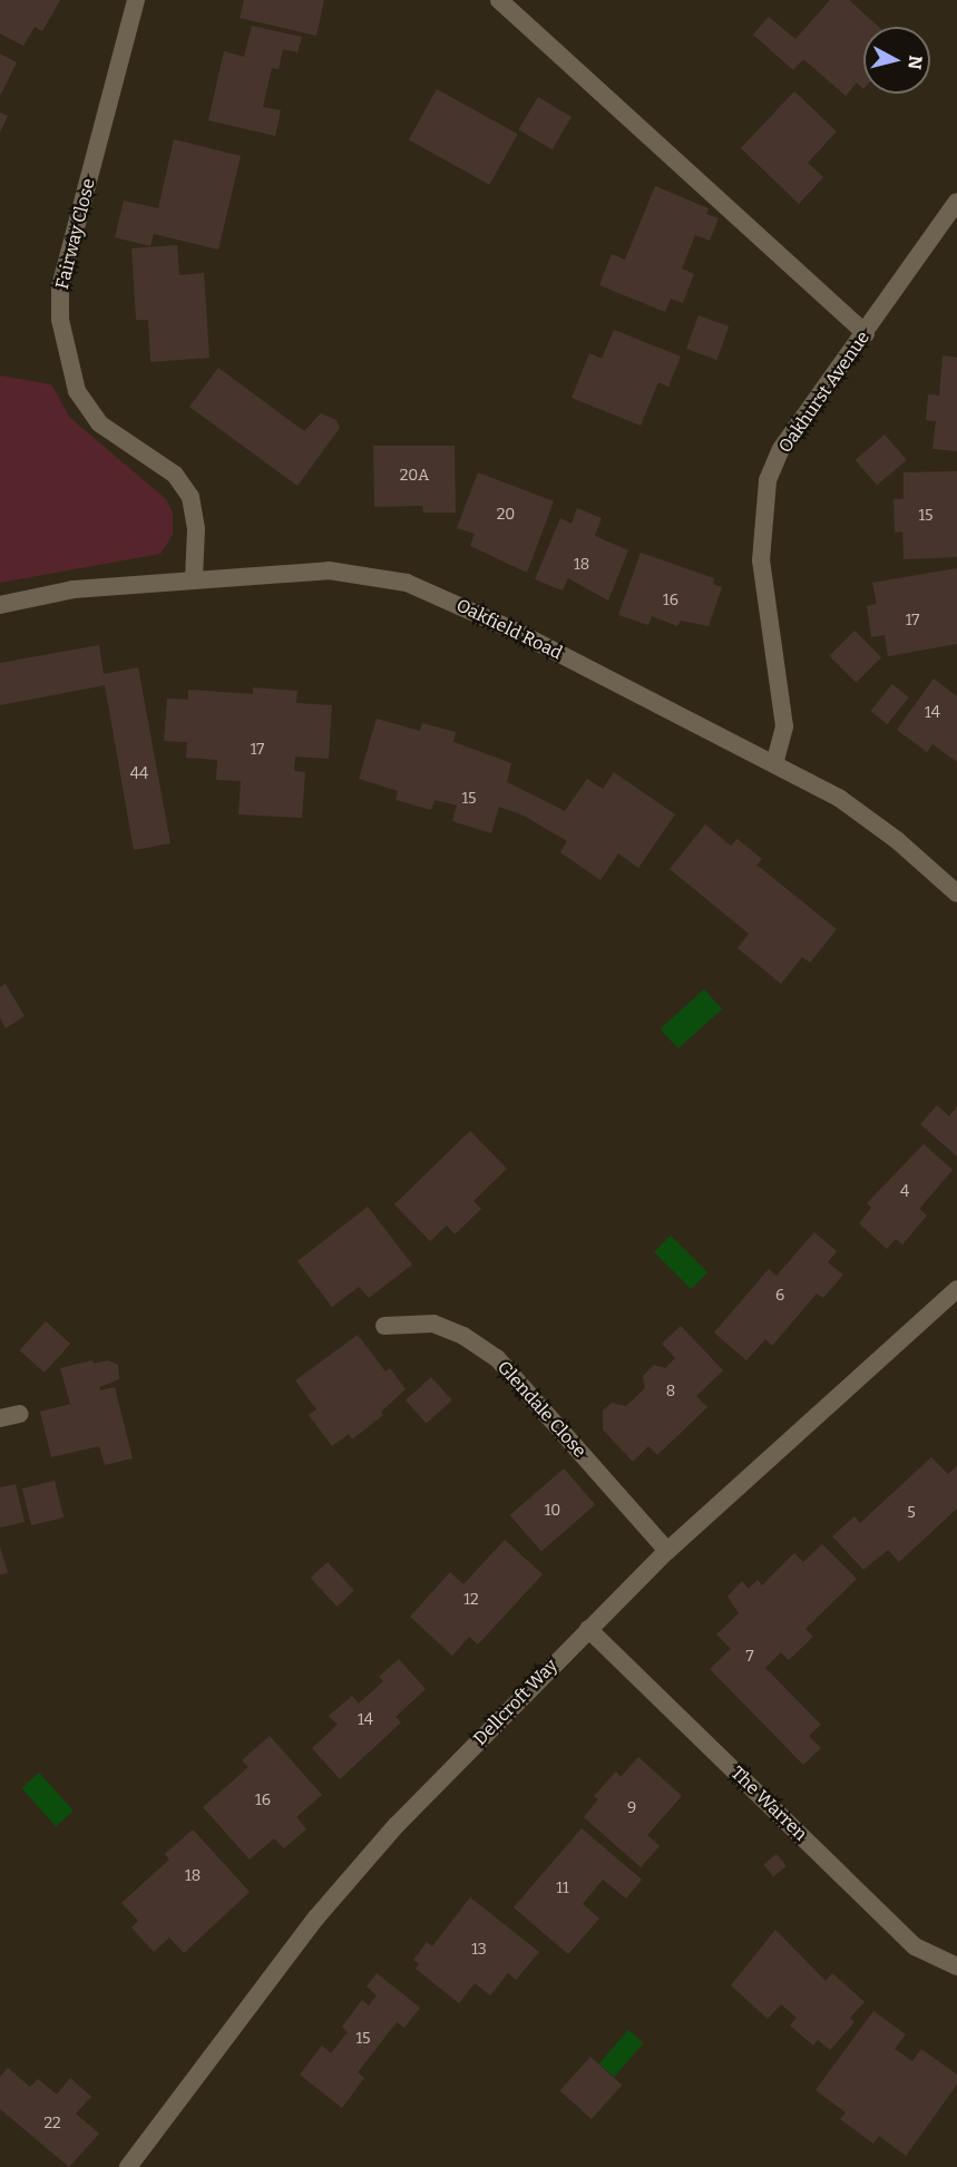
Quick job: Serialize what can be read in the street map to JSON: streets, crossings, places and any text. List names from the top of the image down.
{
  "streets": {
    "street": [
      "Fairway Close",
      "Oakhurst Avenue",
      "Oakfield Road",
      "Glendale Close",
      "Dellcroft Way",
      "The Warren"
    ]
  },
  "crossings": [
    ["Fairway Close", "Oakfield Road"],
    ["Oakhurst Avenue", "Oakfield Road"],
    ["Glendale Close", "Dellcroft Way"],
    ["Dellcroft Way", "The Warren"]
  ],
  "house_numbers": [
    "20A",
    "20",
    "15",
    "18",
    "16",
    "17",
    "14",
    "17",
    "44",
    "15",
    "4",
    "6",
    "8",
    "10",
    "5",
    "12",
    "7",
    "14",
    "16",
    "9",
    "18",
    "11",
    "13",
    "15",
    "22"
  ],
  "north": "right"
}
